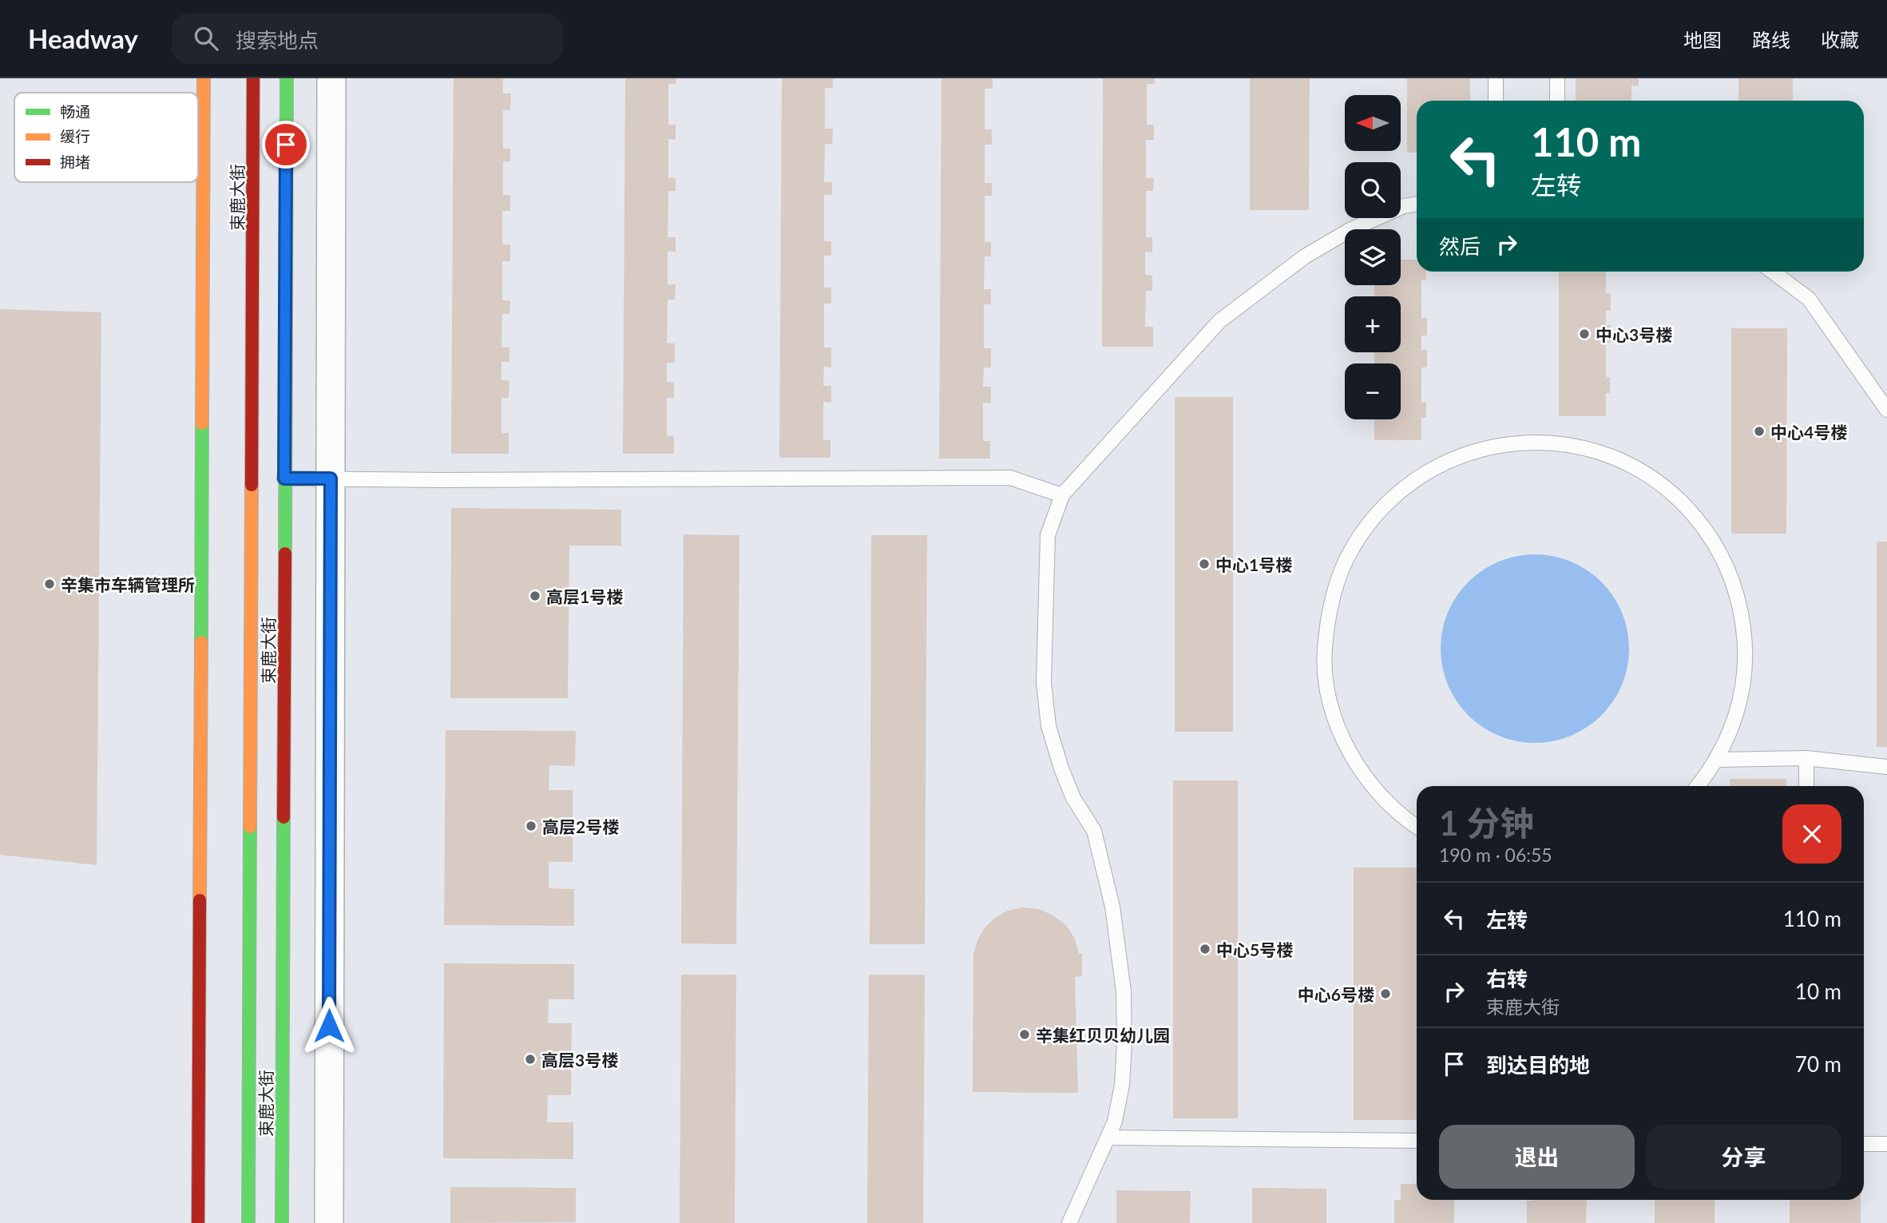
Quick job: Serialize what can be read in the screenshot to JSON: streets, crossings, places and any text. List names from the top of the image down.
{
  "streets": {
    "main road": ["束鹿大街"]
  },
  "places": [
    "中心3号楼",
    "中心4号楼",
    "中心1号楼",
    "辛集市车辆管理所",
    "高层1号楼",
    "高层2号楼",
    "中心5号楼",
    "中心6号楼",
    "辛集红贝贝幼儿园",
    "高层3号楼"
  ],
  "legend": ["畅通", "缓行", "拥堵"],
  "north": "left",
  "page": {
    "header": "Headway",
    "search": "搜索地点",
    "nav": ["地图", "路线", "收藏"],
    "map_buttons": ["+", "−"],
    "turn": ["110 m", "左转"],
    "then": "然后",
    "heading": ["1 分钟", "190 m · 06:55"],
    "list": [
      {
        "name": "左转",
        "value": "110 m"
      },
      {
        "name": "右转",
        "note": "束鹿大街",
        "value": "10 m"
      },
      {
        "name": "到达目的地",
        "value": "70 m"
      }
    ],
    "buttons": ["退出", "分享"]
  }
}
